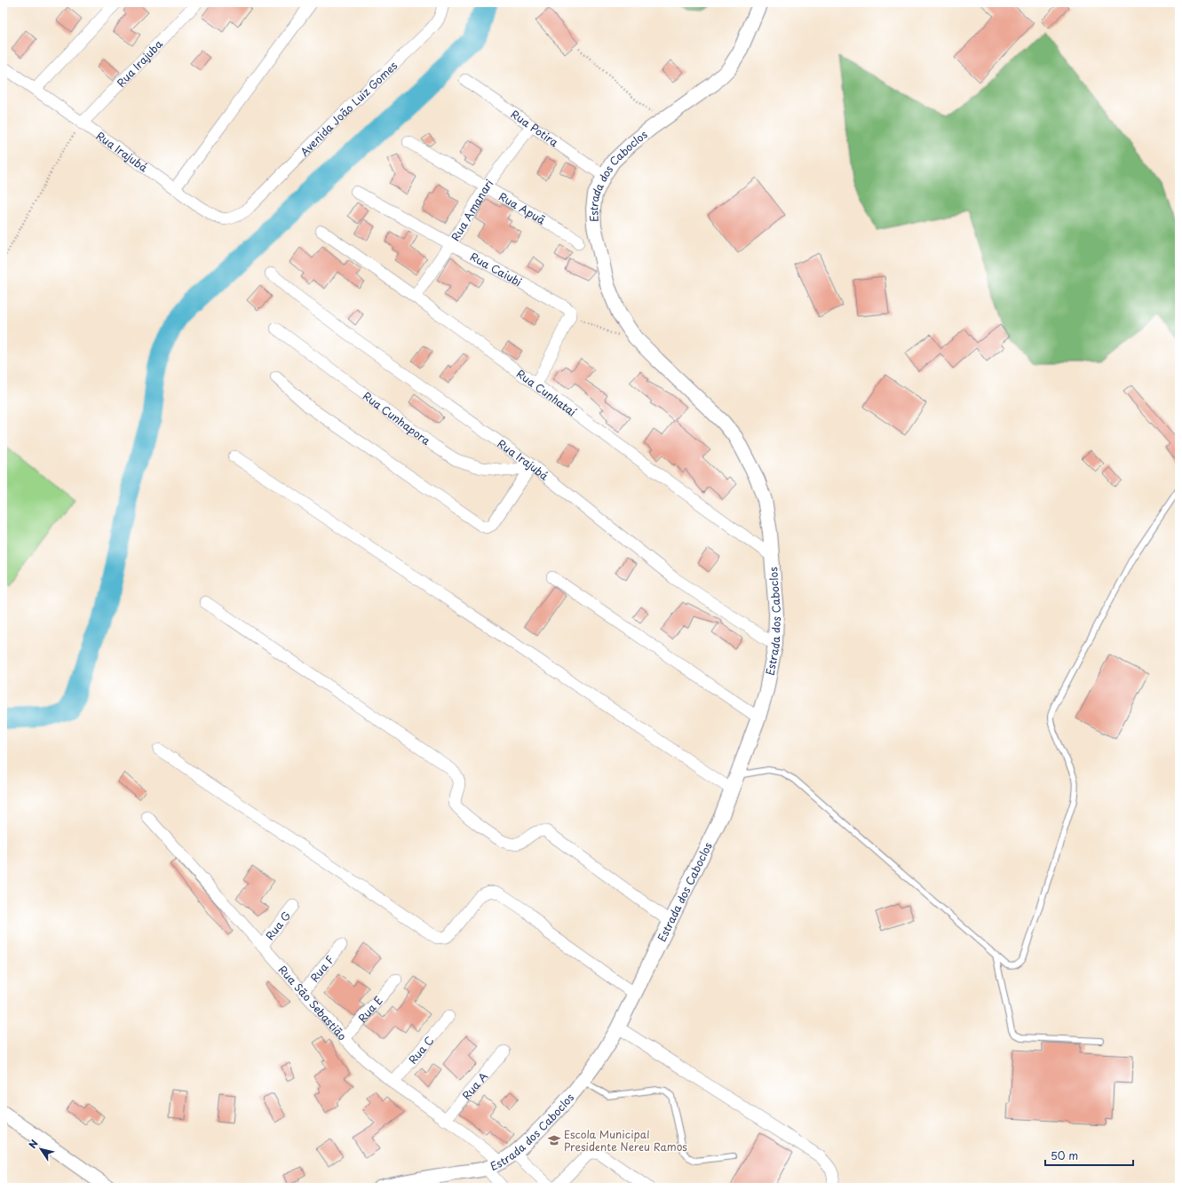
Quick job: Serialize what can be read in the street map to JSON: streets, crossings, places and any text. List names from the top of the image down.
{
  "streets": {
    "street": [
      "Rua Irajuba",
      "Avenida João Luiz Gomes",
      "Rua Potira",
      "Rua Irajubá",
      "Estrada dos Caboclos",
      "Rua Apuã",
      "Rua Amanari",
      "Rua Caiubi",
      "Rua Cunhataí",
      "Rua Cunhapora",
      "Rua G",
      "Rua F",
      "Rua São Sebastião",
      "Rua E",
      "Rua C",
      "Rua A"
    ]
  },
  "crossings": [
    ["Rua Irajuba", "Rua Irajubá"],
    ["Avenida João Luiz Gomes", "Rua Irajubá"],
    ["Rua Potira", "Estrada dos Caboclos"],
    ["Rua Potira", "Rua Amanari"],
    ["Rua Irajubá", "Estrada dos Caboclos"],
    ["Rua Irajubá", "Rua Cunhapora"],
    ["Estrada dos Caboclos", "Rua Cunhataí"],
    ["Estrada dos Caboclos", "Rua São Sebastião"],
    ["Rua Apuã", "Rua Amanari"],
    ["Rua Amanari", "Rua Caiubi"],
    ["Rua Amanari", "Rua Cunhataí"],
    ["Rua G", "Rua São Sebastião"],
    ["Rua F", "Rua São Sebastião"],
    ["Rua São Sebastião", "Rua E"],
    ["Rua São Sebastião", "Rua C"],
    ["Rua São Sebastião", "Rua A"]
  ],
  "places": {
    "school or university": ["Escola Municipal Presidente Nereu Ramos"]
  },
  "scale_bar": "50 m",
  "north": "top left"
}
